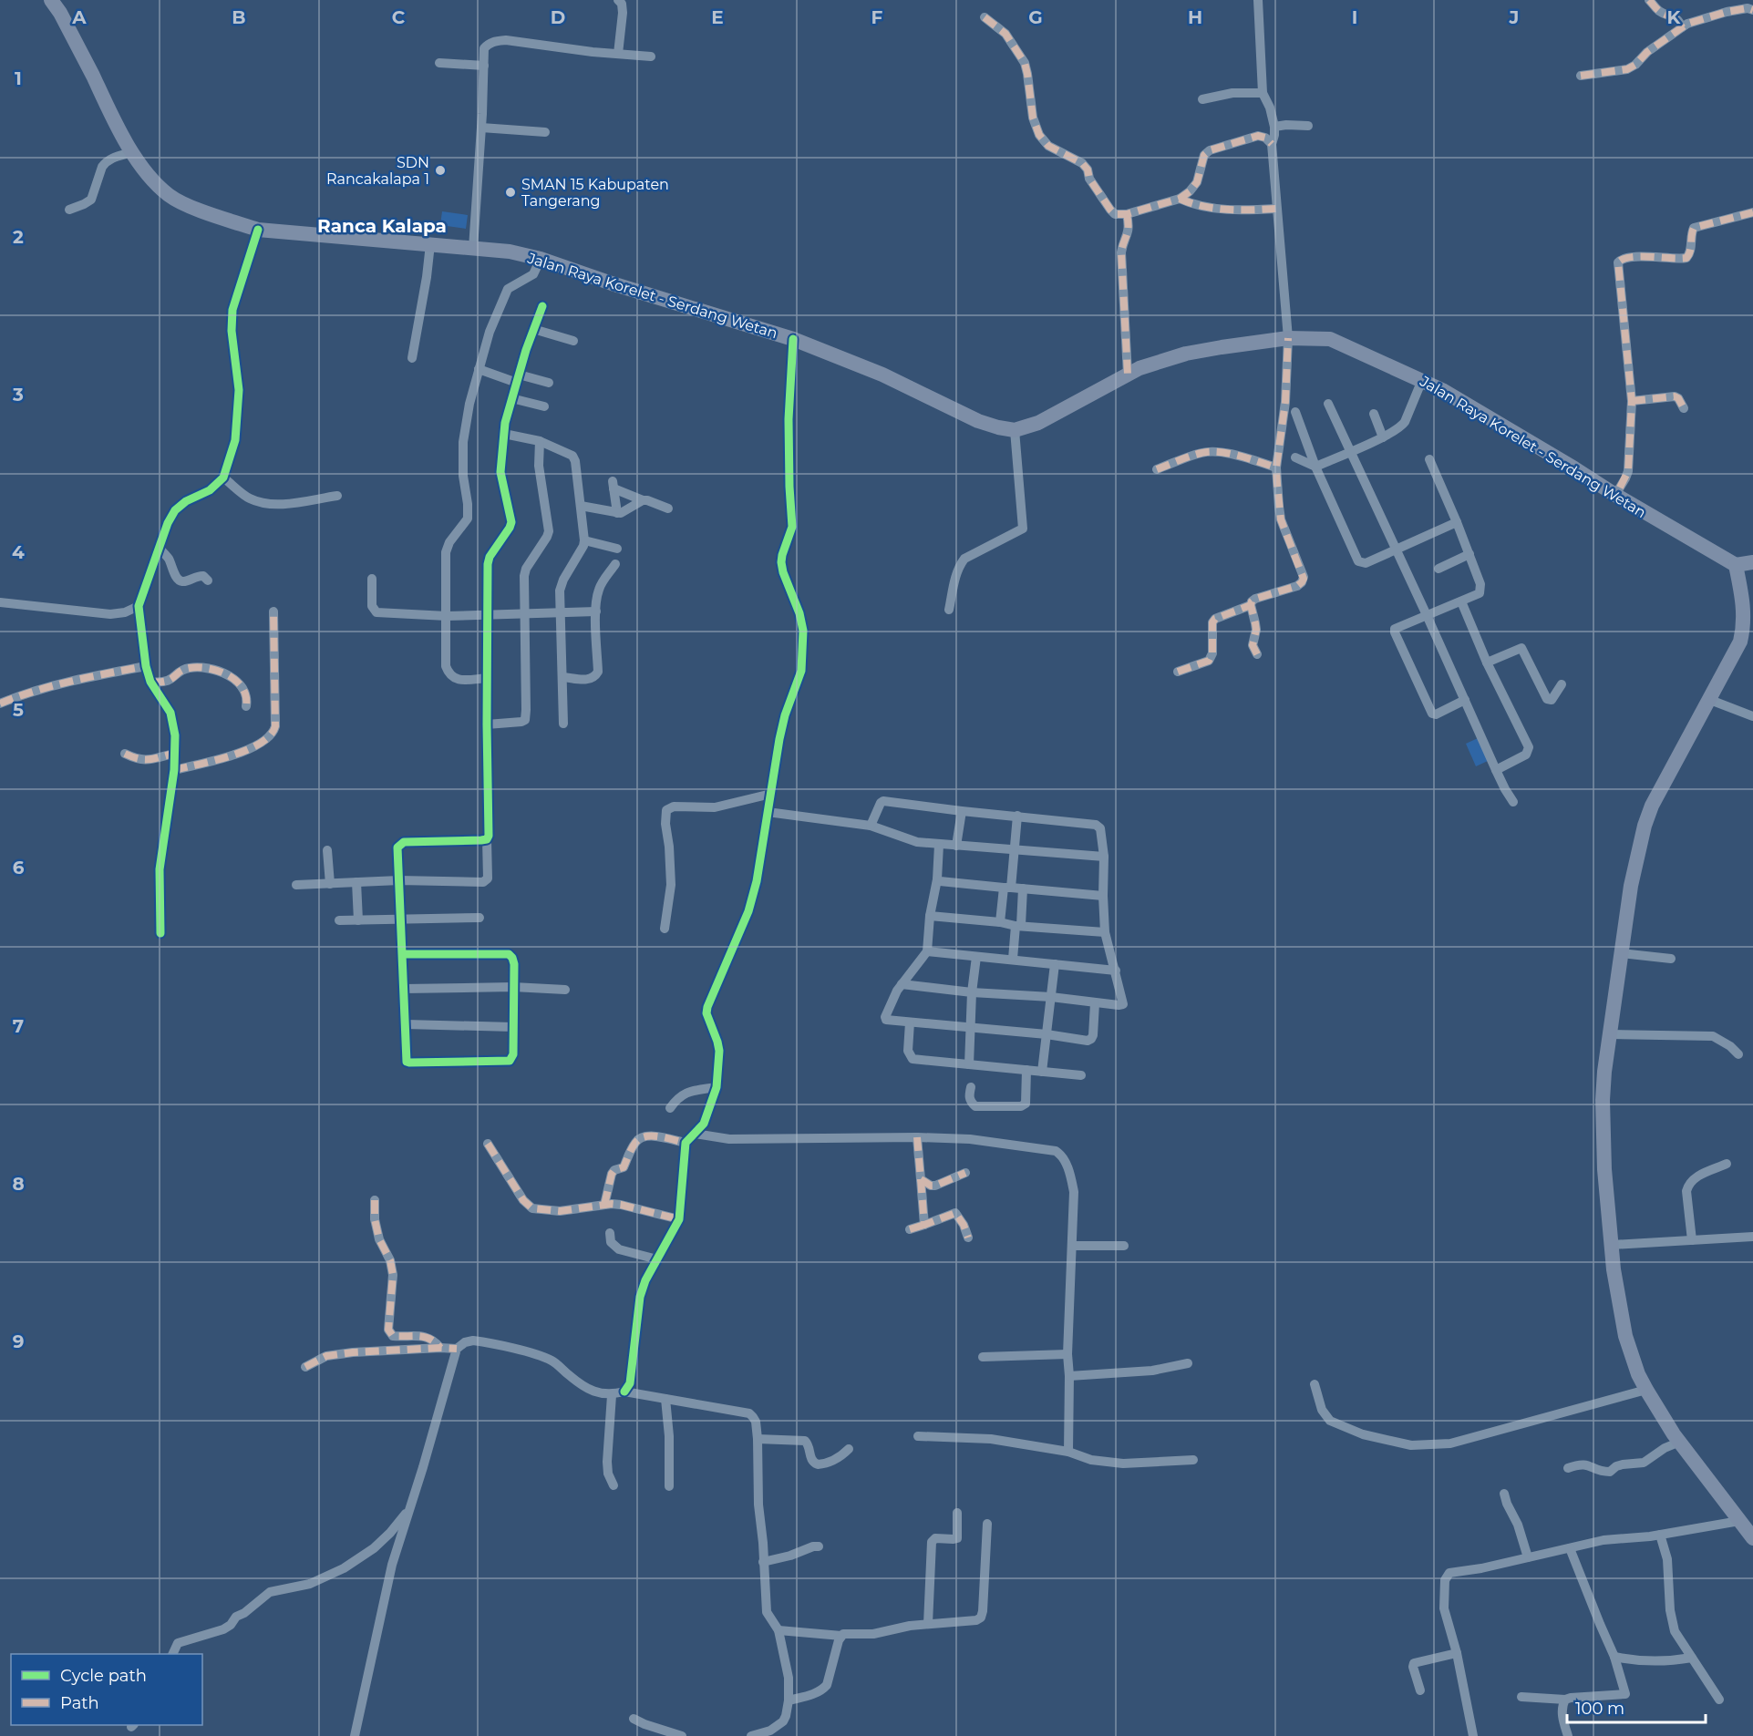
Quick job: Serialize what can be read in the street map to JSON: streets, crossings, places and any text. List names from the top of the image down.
{
  "streets": {
    "main road": ["Jalan Raya Korelet - Serdang Wetan"]
  },
  "districts": ["Ranca Kalapa"],
  "places": ["SDN Rancakalapa 1", "SMAN 15 Kabupaten Tangerang"],
  "legend": ["Cycle path", "Path"],
  "scale_bar": "100 m",
  "grid": {
    "columns": [
      "A",
      "B",
      "C",
      "D",
      "E",
      "F",
      "G",
      "H",
      "I",
      "J",
      "K"
    ],
    "rows": [
      "1",
      "2",
      "3",
      "4",
      "5",
      "6",
      "7",
      "8",
      "9"
    ]
  }
}
